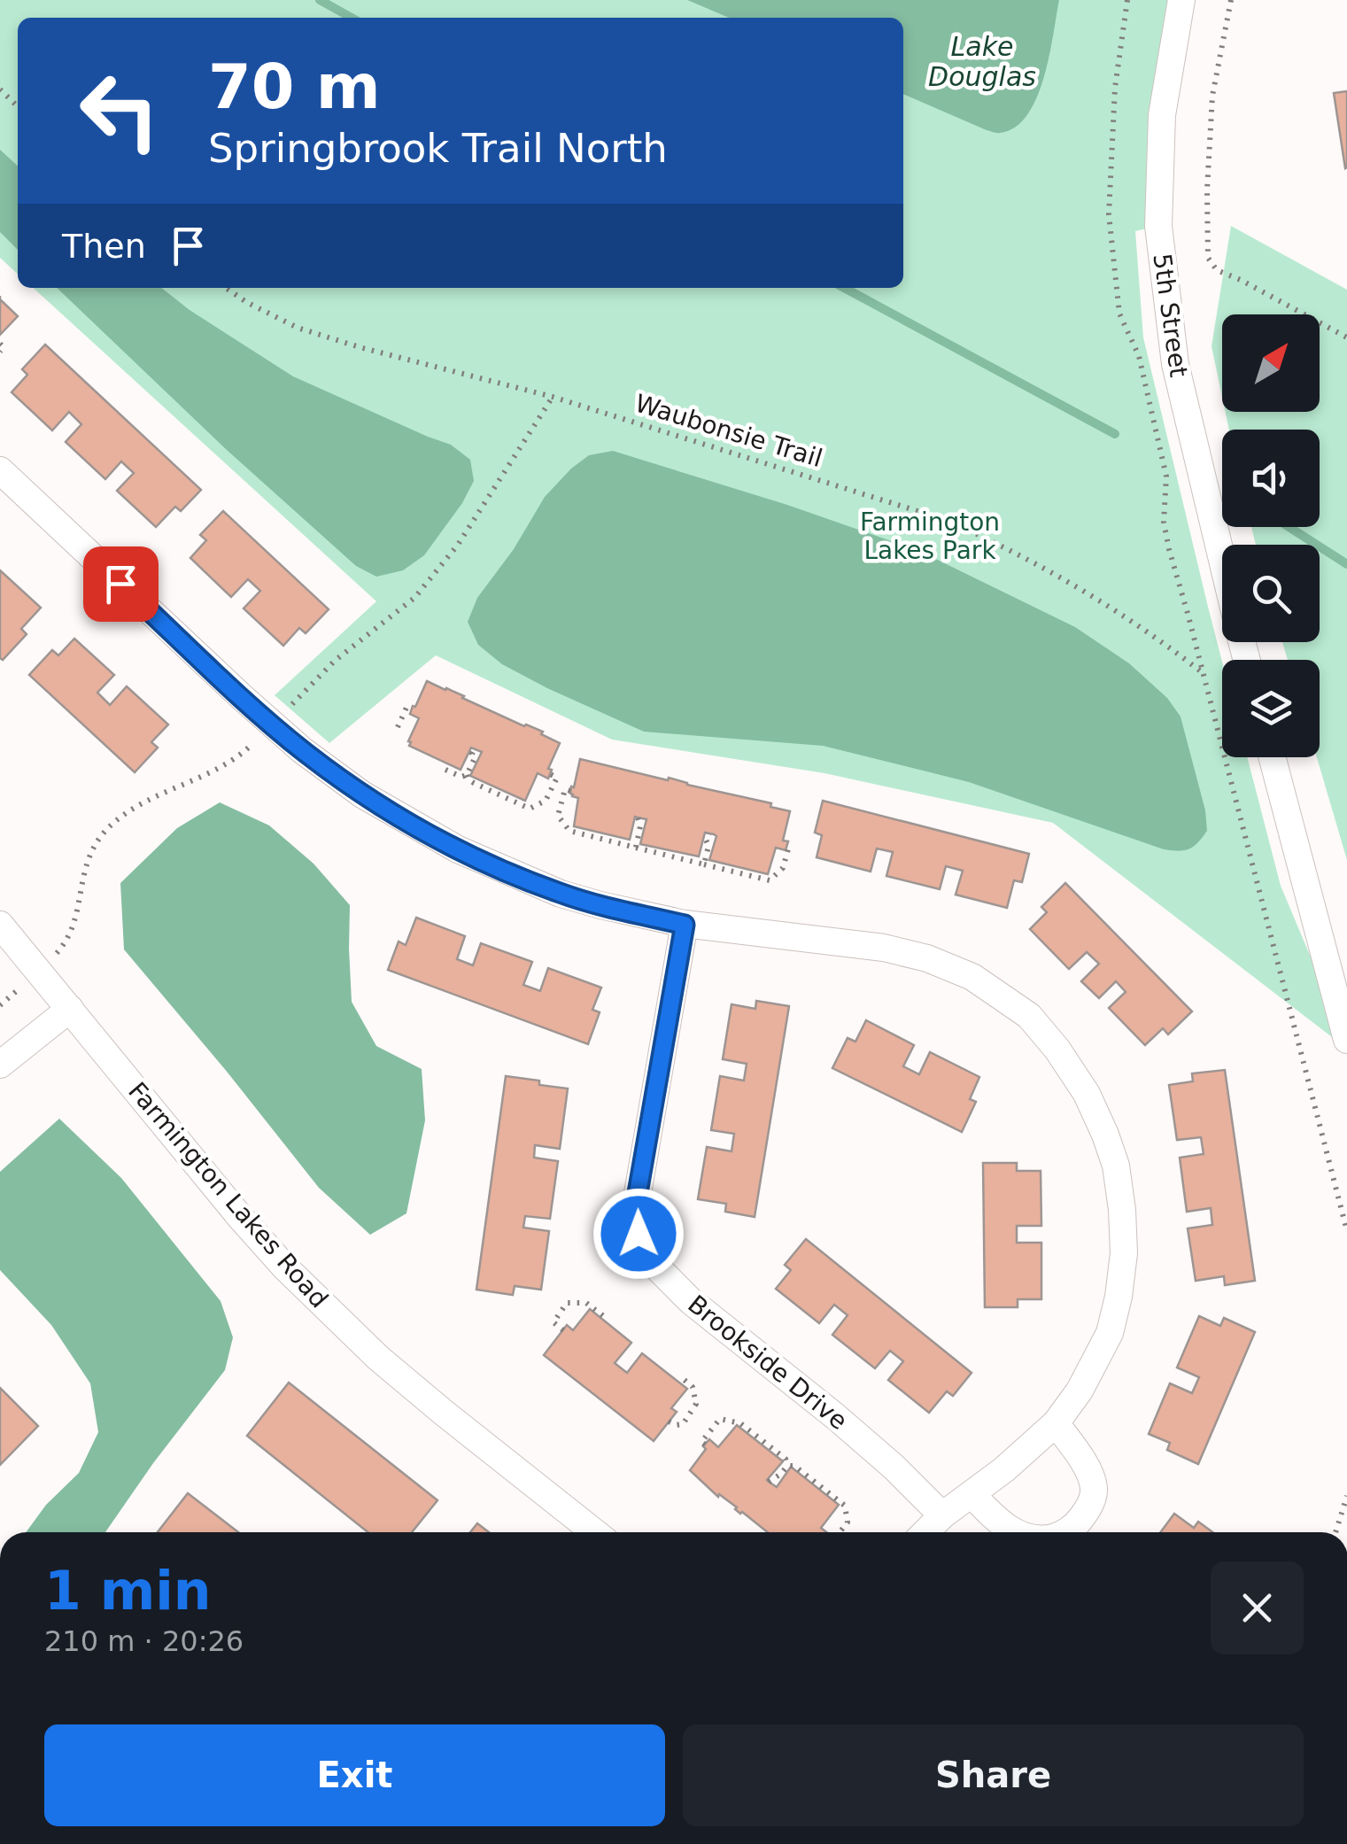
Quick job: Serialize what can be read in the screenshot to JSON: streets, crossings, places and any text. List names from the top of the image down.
{
  "streets": {
    "street": ["5th Street", "Farmington Lakes Road", "Brookside Drive"],
    "path": ["Waubonsie Trail"]
  },
  "water": ["Lake Douglas"],
  "parks": ["Farmington Lakes Park"],
  "north": "top right",
  "page": {
    "turn": ["70 m", "Springbrook Trail North"],
    "then": "Then",
    "heading": ["1 min", "210 m · 20:26"],
    "buttons": ["Exit", "Share"]
  }
}
